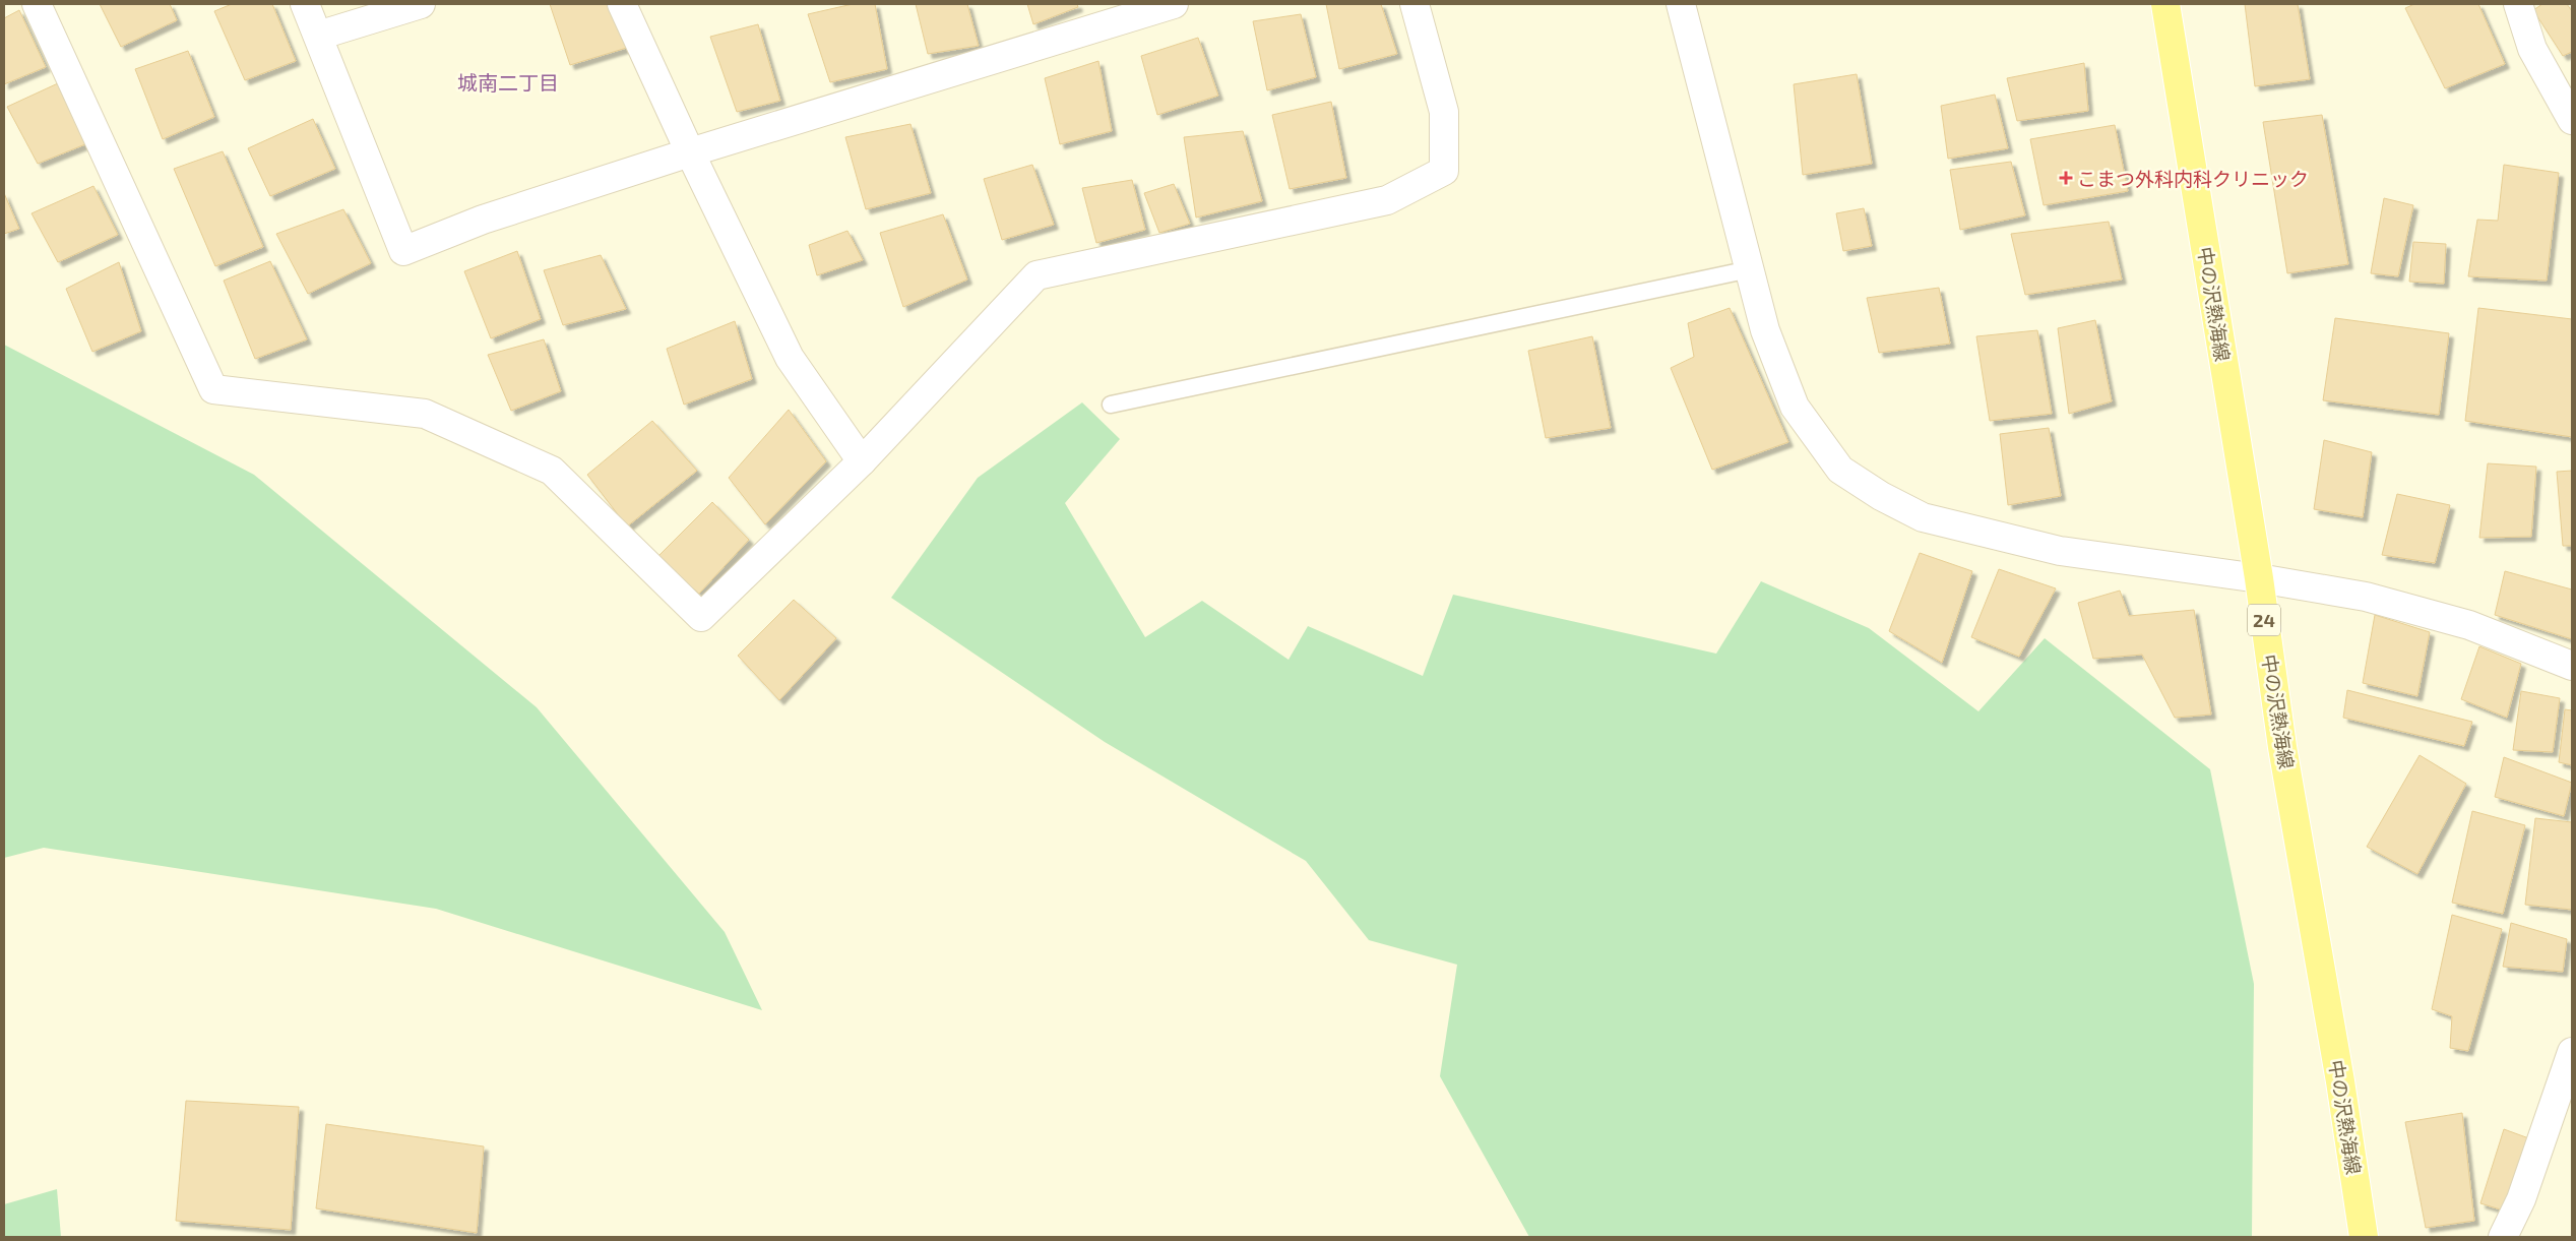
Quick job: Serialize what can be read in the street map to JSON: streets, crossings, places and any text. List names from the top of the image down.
{
  "streets": {
    "main road": ["中の沢熱海線", "24"]
  },
  "districts": ["城南二丁目"],
  "places": {
    "health": ["こまつ外科内科クリニック"]
  }
}
